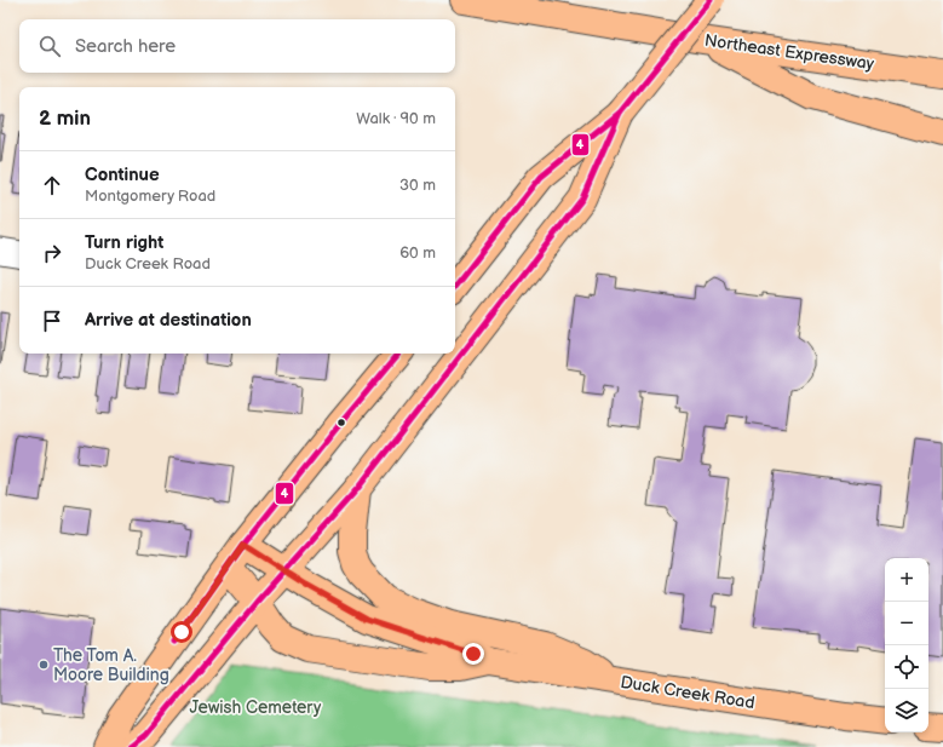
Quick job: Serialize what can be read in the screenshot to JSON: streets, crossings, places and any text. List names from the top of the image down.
{
  "streets": {
    "main road": ["Northeast Expressway", "Duck Creek Road"]
  },
  "parks": ["Jewish Cemetery"],
  "places": ["The Tom A. Moore Building"],
  "lines": ["transit line 4"],
  "page": {
    "search": "Search here",
    "heading": ["2 min", "Walk · 90 m"],
    "list": [
      ["Continue", "Montgomery Road", "30 m"],
      ["Turn right", "Duck Creek Road", "60 m"],
      "Arrive at destination"
    ],
    "map_buttons": ["+", "−"]
  }
}
